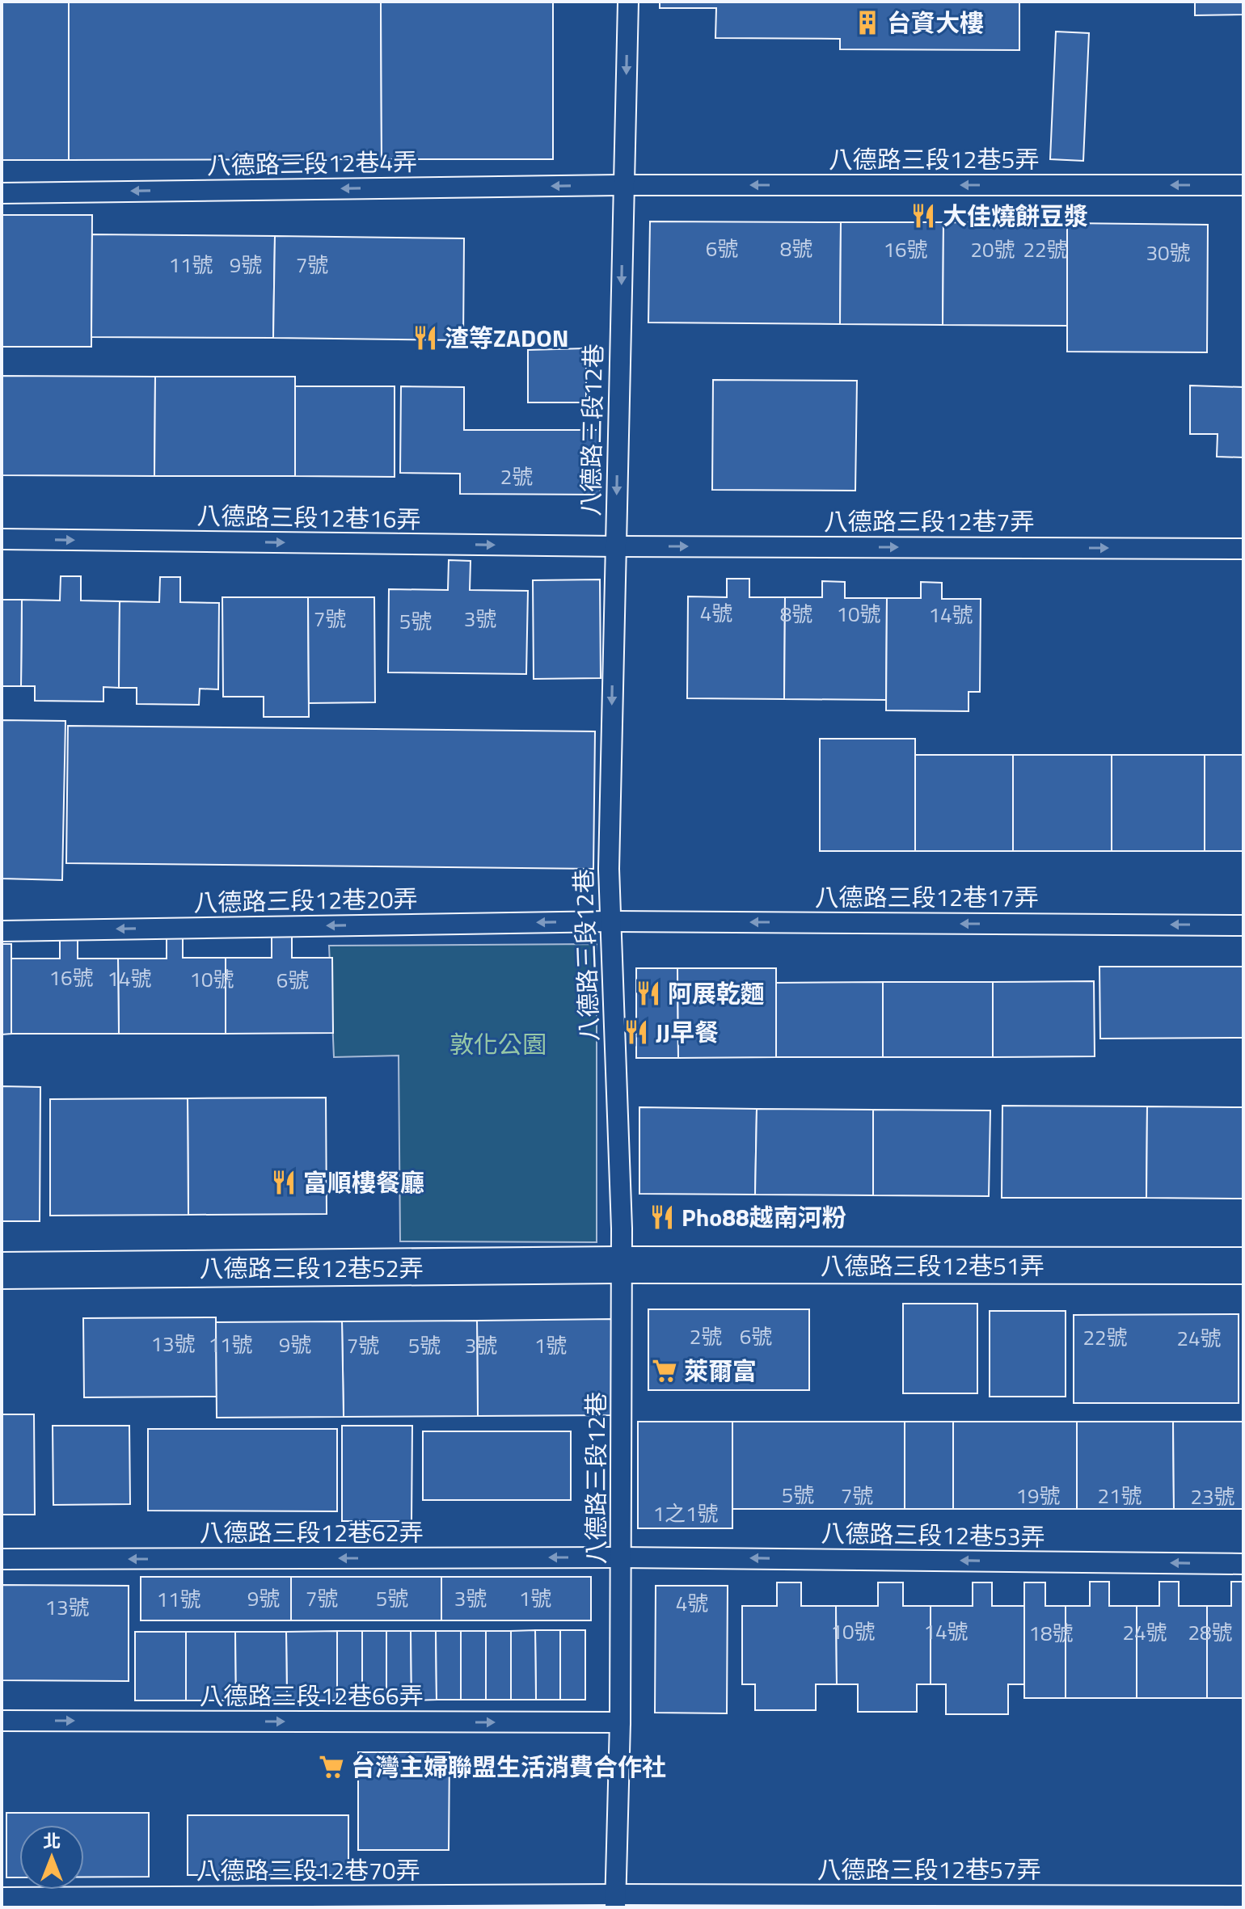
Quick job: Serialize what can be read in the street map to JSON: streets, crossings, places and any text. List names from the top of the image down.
{
  "streets": {
    "street": ["八德路三段12巷51弄", "八德路三段12巷52弄"],
    "lane": [
      "八德路三段12巷5弄",
      "八德路三段12巷4弄",
      "八德路三段12巷",
      "八德路三段12巷16弄",
      "八德路三段12巷7弄",
      "八德路三段12巷17弄",
      "八德路三段12巷20弄",
      "八德路三段12巷62弄",
      "八德路三段12巷53弄",
      "八德路三段12巷66弄",
      "八德路三段12巷57弄",
      "八德路三段12巷70弄"
    ]
  },
  "crossings": [
    ["八德路三段12巷5弄", "八德路三段12巷4弄"],
    ["八德路三段12巷5弄", "八德路三段12巷"],
    ["八德路三段12巷4弄", "八德路三段12巷"],
    ["八德路三段12巷", "八德路三段12巷16弄"],
    ["八德路三段12巷", "八德路三段12巷7弄"],
    ["八德路三段12巷", "八德路三段12巷17弄"],
    ["八德路三段12巷", "八德路三段12巷20弄"],
    ["八德路三段12巷", "八德路三段12巷51弄"],
    ["八德路三段12巷", "八德路三段12巷52弄"],
    ["八德路三段12巷", "八德路三段12巷62弄"],
    ["八德路三段12巷", "八德路三段12巷53弄"],
    ["八德路三段12巷", "八德路三段12巷66弄"],
    ["八德路三段12巷", "八德路三段12巷57弄"],
    ["八德路三段12巷", "八德路三段12巷70弄"],
    ["八德路三段12巷16弄", "八德路三段12巷7弄"],
    ["八德路三段12巷17弄", "八德路三段12巷20弄"],
    ["八德路三段12巷51弄", "八德路三段12巷52弄"],
    ["八德路三段12巷62弄", "八德路三段12巷53弄"],
    ["八德路三段12巷57弄", "八德路三段12巷70弄"]
  ],
  "one_way": [
    "八德路三段12巷5弄",
    "八德路三段12巷4弄",
    "八德路三段12巷",
    "八德路三段12巷16弄",
    "八德路三段12巷7弄",
    "八德路三段12巷17弄",
    "八德路三段12巷20弄",
    "八德路三段12巷62弄",
    "八德路三段12巷53弄",
    "八德路三段12巷66弄"
  ],
  "parks": ["敦化公園"],
  "places": {
    "building": ["台資大樓"],
    "restaurant": [
      "大佳燒餅豆漿",
      "渣等ZADON",
      "阿展乾麵",
      "JJ早餐",
      "富順樓餐廳",
      "Pho88越南河粉"
    ],
    "supermarket": ["萊爾富", "台灣主婦聯盟生活消費合作社"]
  },
  "house_numbers": [
    "6號",
    "8號",
    "16號",
    "20號",
    "22號",
    "30號",
    "11號",
    "9號",
    "7號",
    "2號",
    "4號",
    "8號",
    "10號",
    "14號",
    "7號",
    "3號",
    "5號",
    "16號",
    "14號",
    "10號",
    "6號",
    "2號",
    "6號",
    "22號",
    "24號",
    "13號",
    "11號",
    "9號",
    "7號",
    "5號",
    "3號",
    "1號",
    "5號",
    "7號",
    "19號",
    "21號",
    "23號",
    "1之1號",
    "9號",
    "7號",
    "5號",
    "3號",
    "1號",
    "11號",
    "4號",
    "13號",
    "10號",
    "14號",
    "24號",
    "28號",
    "18號"
  ],
  "north": "top"
}
